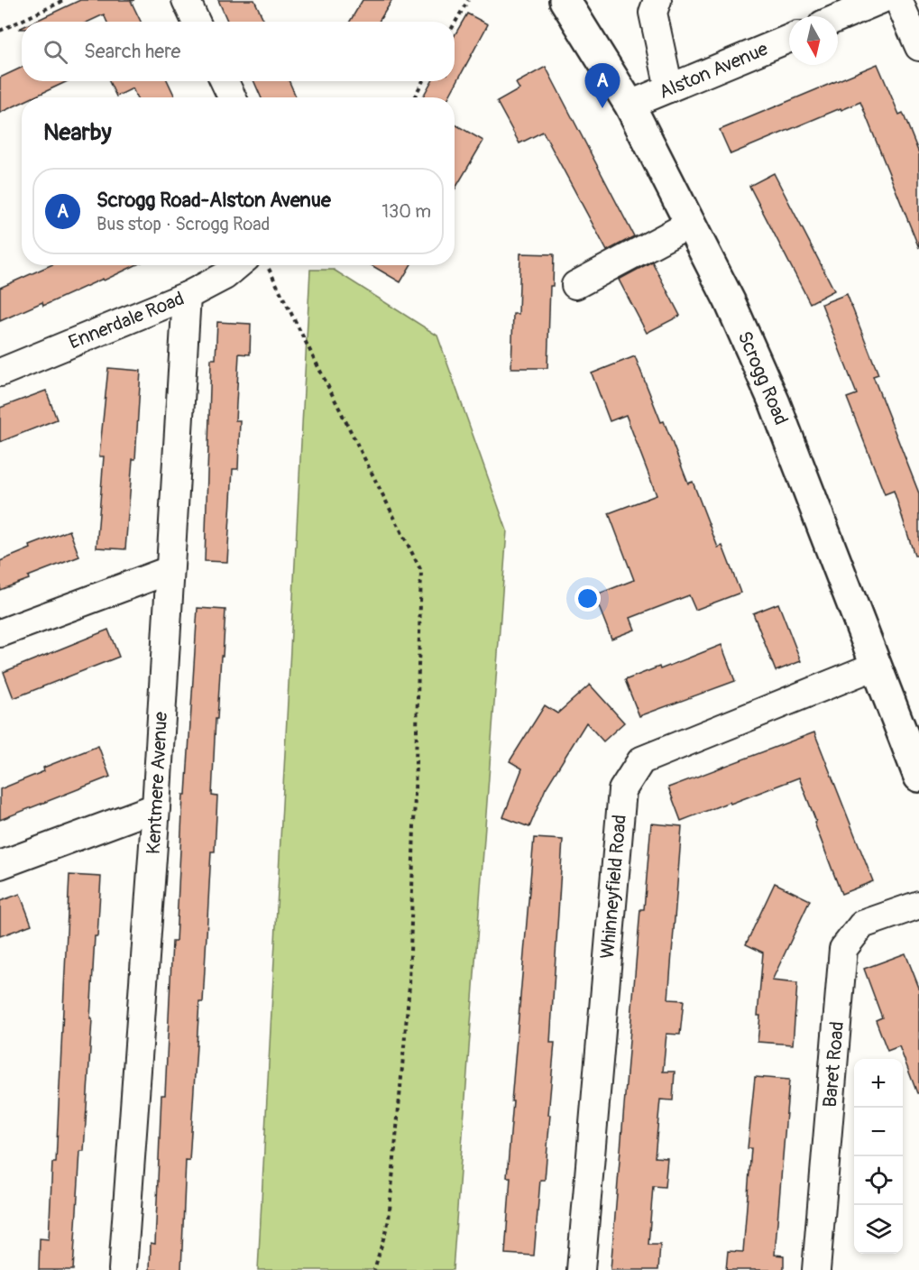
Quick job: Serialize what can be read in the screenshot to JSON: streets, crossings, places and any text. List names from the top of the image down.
{
  "streets": {
    "street": [
      "Alston Avenue",
      "Ennerdale Road",
      "Scrogg Road",
      "Kentmere Avenue",
      "Whinneyfield Road",
      "Baret Road"
    ]
  },
  "crossings": [
    ["Alston Avenue", "Scrogg Road"],
    ["Ennerdale Road", "Kentmere Avenue"],
    ["Scrogg Road", "Whinneyfield Road"]
  ],
  "north": "bottom",
  "page": {
    "search": "Search here",
    "pins": "A",
    "heading": "Nearby",
    "list": [
      {
        "mark": "A",
        "name": "Scrogg Road-Alston Avenue",
        "note": "Bus stop · Scrogg Road",
        "value": "130 m"
      }
    ],
    "map_buttons": ["+", "−"]
  }
}
